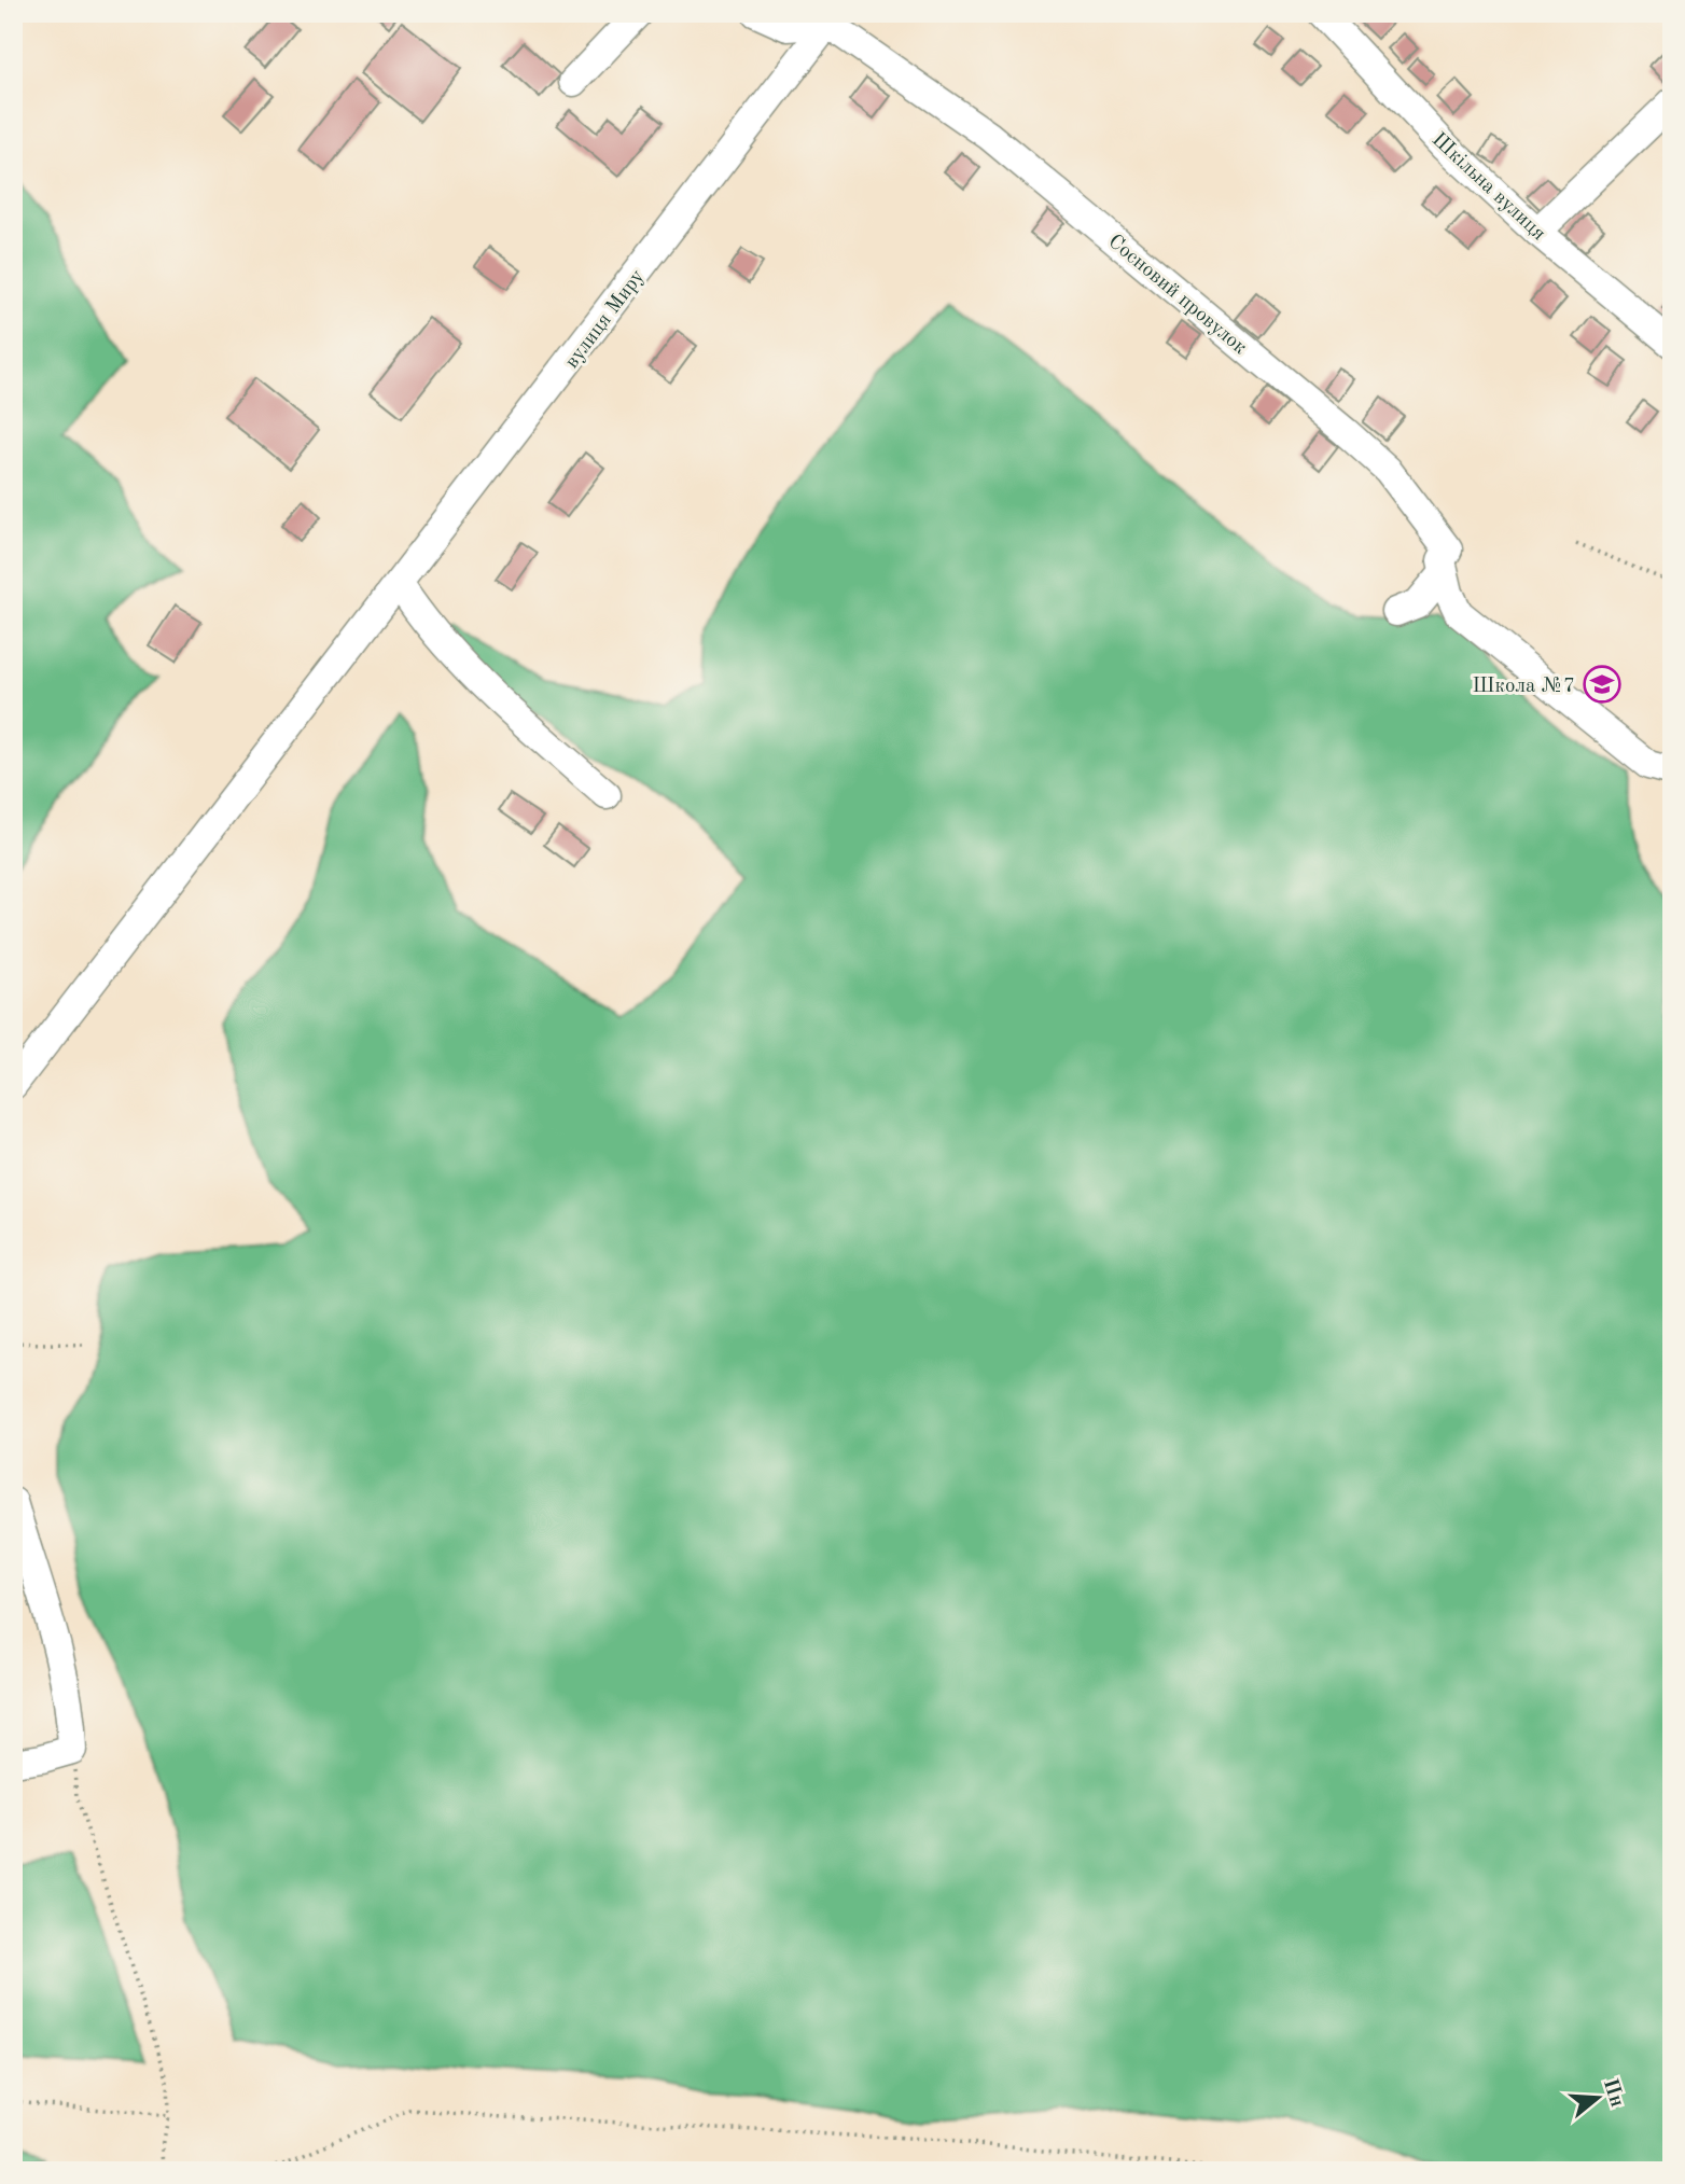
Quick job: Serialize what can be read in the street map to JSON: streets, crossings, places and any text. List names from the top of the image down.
{
  "streets": {
    "street": ["Шкільна вулиця", "Сосновий провулок", "вулиця Миру"]
  },
  "crossings": [
    ["Сосновий провулок", "вулиця Миру"]
  ],
  "places": {
    "school or university": ["Школа №7"]
  },
  "north": "right"
}
